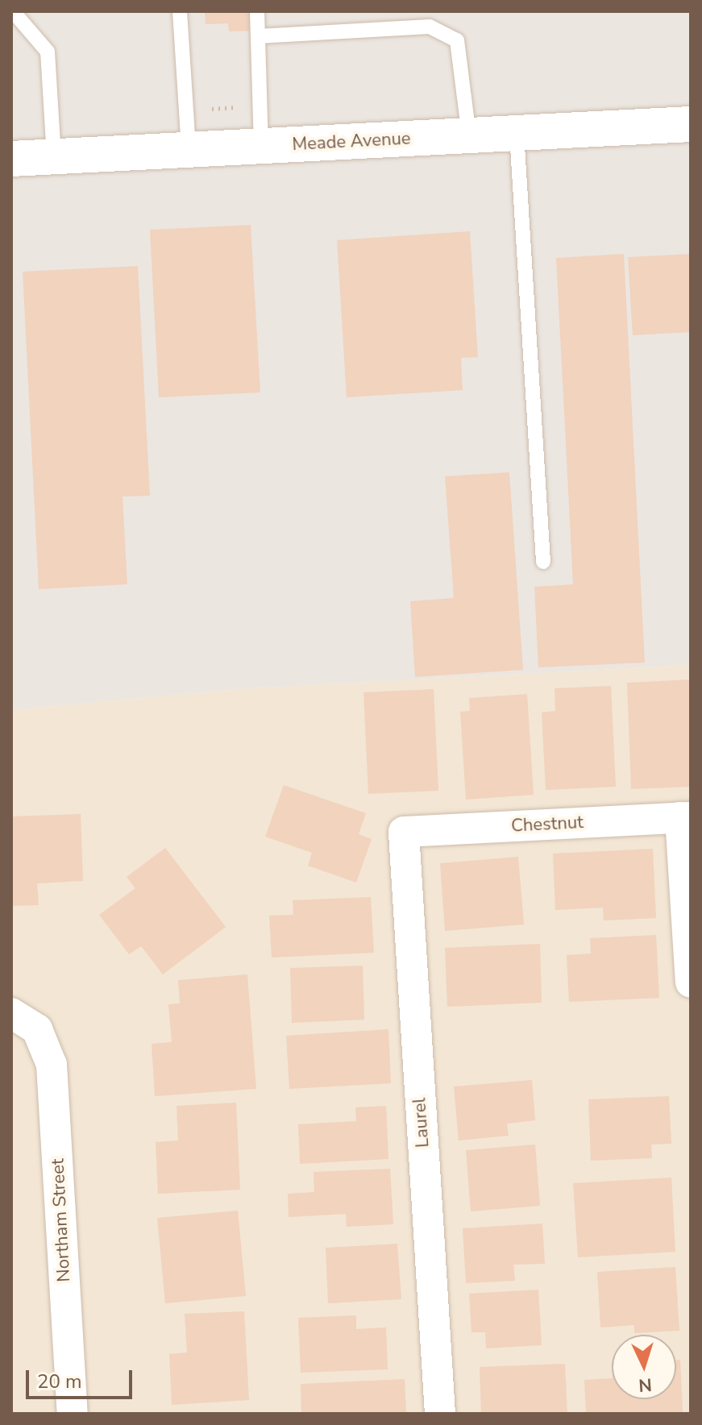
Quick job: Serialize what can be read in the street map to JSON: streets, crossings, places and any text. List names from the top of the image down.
{
  "streets": {
    "street": [
      "Meade Avenue",
      "Chestnut",
      "Laurel",
      "Northam Street"
    ]
  },
  "crossings": [
    ["Chestnut", "Laurel"]
  ],
  "scale_bar": "20 m",
  "north": "bottom"
}
